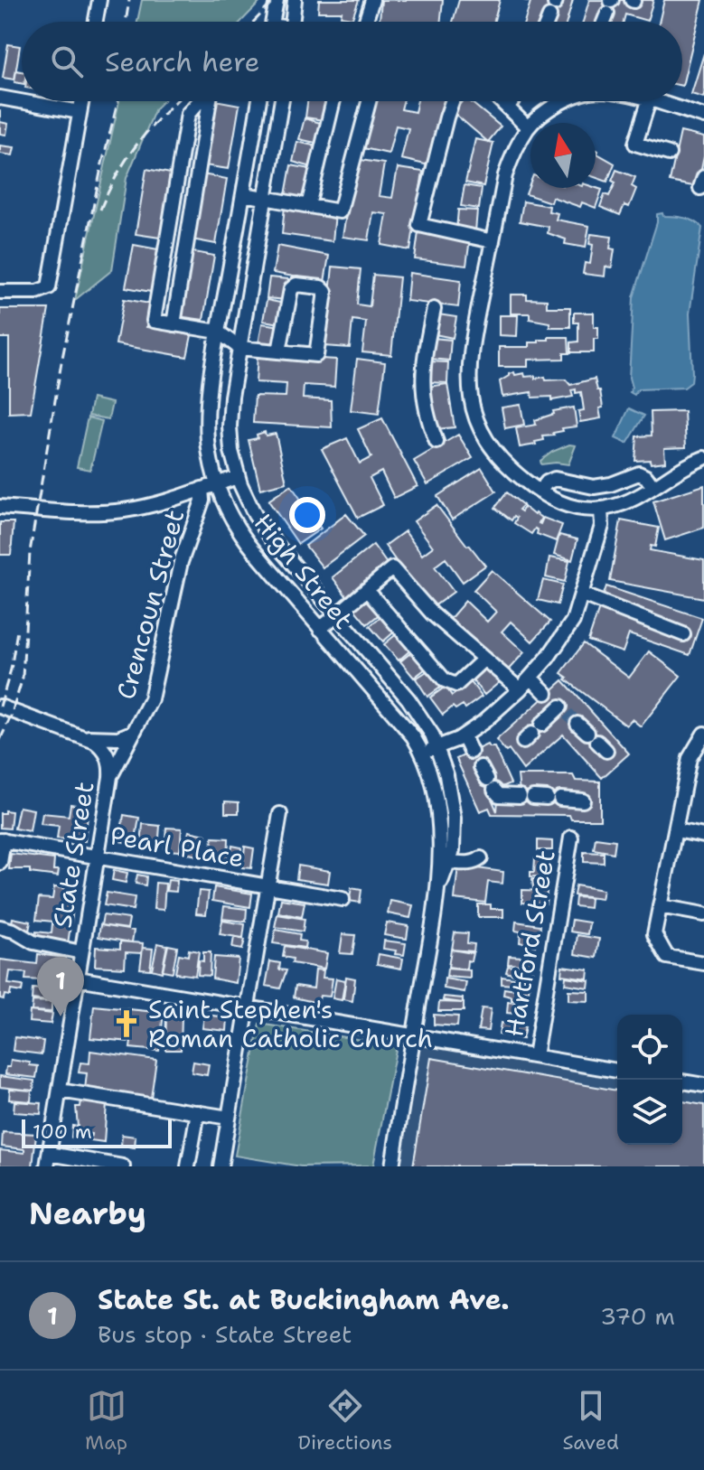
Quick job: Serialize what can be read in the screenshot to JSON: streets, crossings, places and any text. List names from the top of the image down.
{
  "streets": {
    "street": [
      "High Street",
      "Crencoun Street",
      "Pearl Place",
      "State Street",
      "Hartford Street"
    ]
  },
  "crossings": [
    ["Crencoun Street", "State Street"],
    ["Pearl Place", "State Street"]
  ],
  "places": {
    "church": ["Saint Stephen's Roman Catholic Church"]
  },
  "scale_bar": "100 m",
  "north": "top",
  "page": {
    "search": "Search here",
    "pins": "1",
    "scale": "100 m",
    "heading": "Nearby",
    "list": [
      {
        "mark": "1",
        "name": "State St. at Buckingham Ave.",
        "note": "Bus stop · State Street",
        "value": "370 m"
      }
    ],
    "nav": ["Map", "Directions", "Saved"]
  }
}
